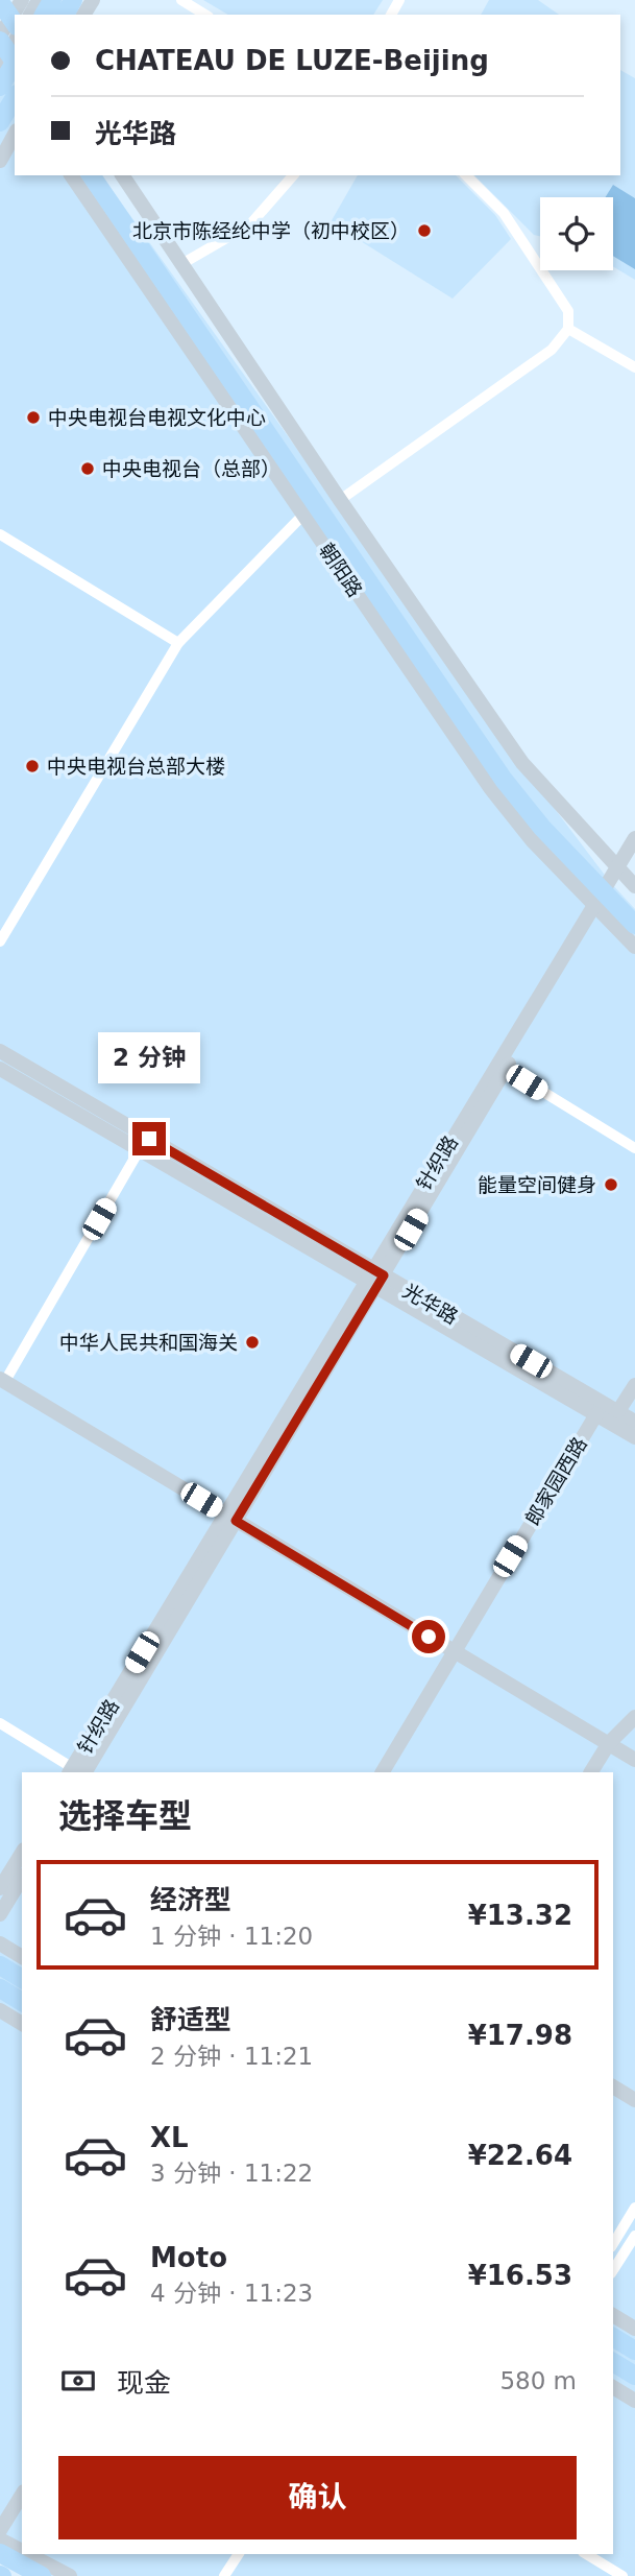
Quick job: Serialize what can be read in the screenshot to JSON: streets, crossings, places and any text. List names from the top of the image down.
{
  "streets": {
    "highway": ["朝阳路"],
    "street": ["针织路", "光华路", "郎家园西路"]
  },
  "crossings": [
    ["朝阳路", "针织路"],
    ["针织路", "光华路"],
    ["光华路", "郎家园西路"]
  ],
  "places": [
    "北京市陈经纶中学（初中校区）",
    "中央电视台电视文化中心",
    "中央电视台（总部）",
    "中央电视台总部大楼",
    "能量空间健身",
    "中华人民共和国海关"
  ],
  "page": {
    "banner": ["CHATEAU DE LUZE-Beijing", "光华路"],
    "bubble": "2 分钟",
    "heading": "选择车型",
    "list": [
      {
        "name": "经济型",
        "note": "1 分钟 · 11:20",
        "value": "¥13.32"
      },
      {
        "name": "舒适型",
        "note": "2 分钟 · 11:21",
        "value": "¥17.98"
      },
      {
        "name": "XL",
        "note": "3 分钟 · 11:22",
        "value": "¥22.64"
      },
      {
        "name": "Moto",
        "note": "4 分钟 · 11:23",
        "value": "¥16.53"
      }
    ],
    "pay": ["现金", "580 m"],
    "buttons": "确认"
  }
}
